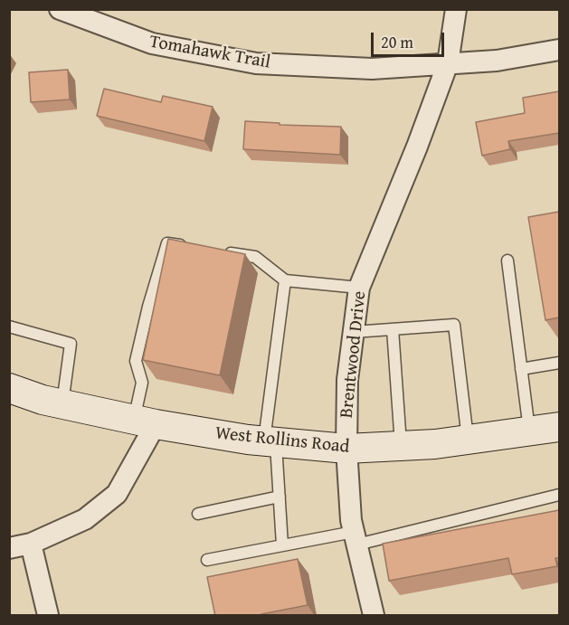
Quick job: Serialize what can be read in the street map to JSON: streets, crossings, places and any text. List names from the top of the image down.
{
  "streets": {
    "main road": ["West Rollins Road"],
    "street": ["Tomahawk Trail", "Brentwood Drive"]
  },
  "crossings": [
    ["Tomahawk Trail", "Brentwood Drive"],
    ["Brentwood Drive", "West Rollins Road"]
  ],
  "scale_bar": "20 m"
}
